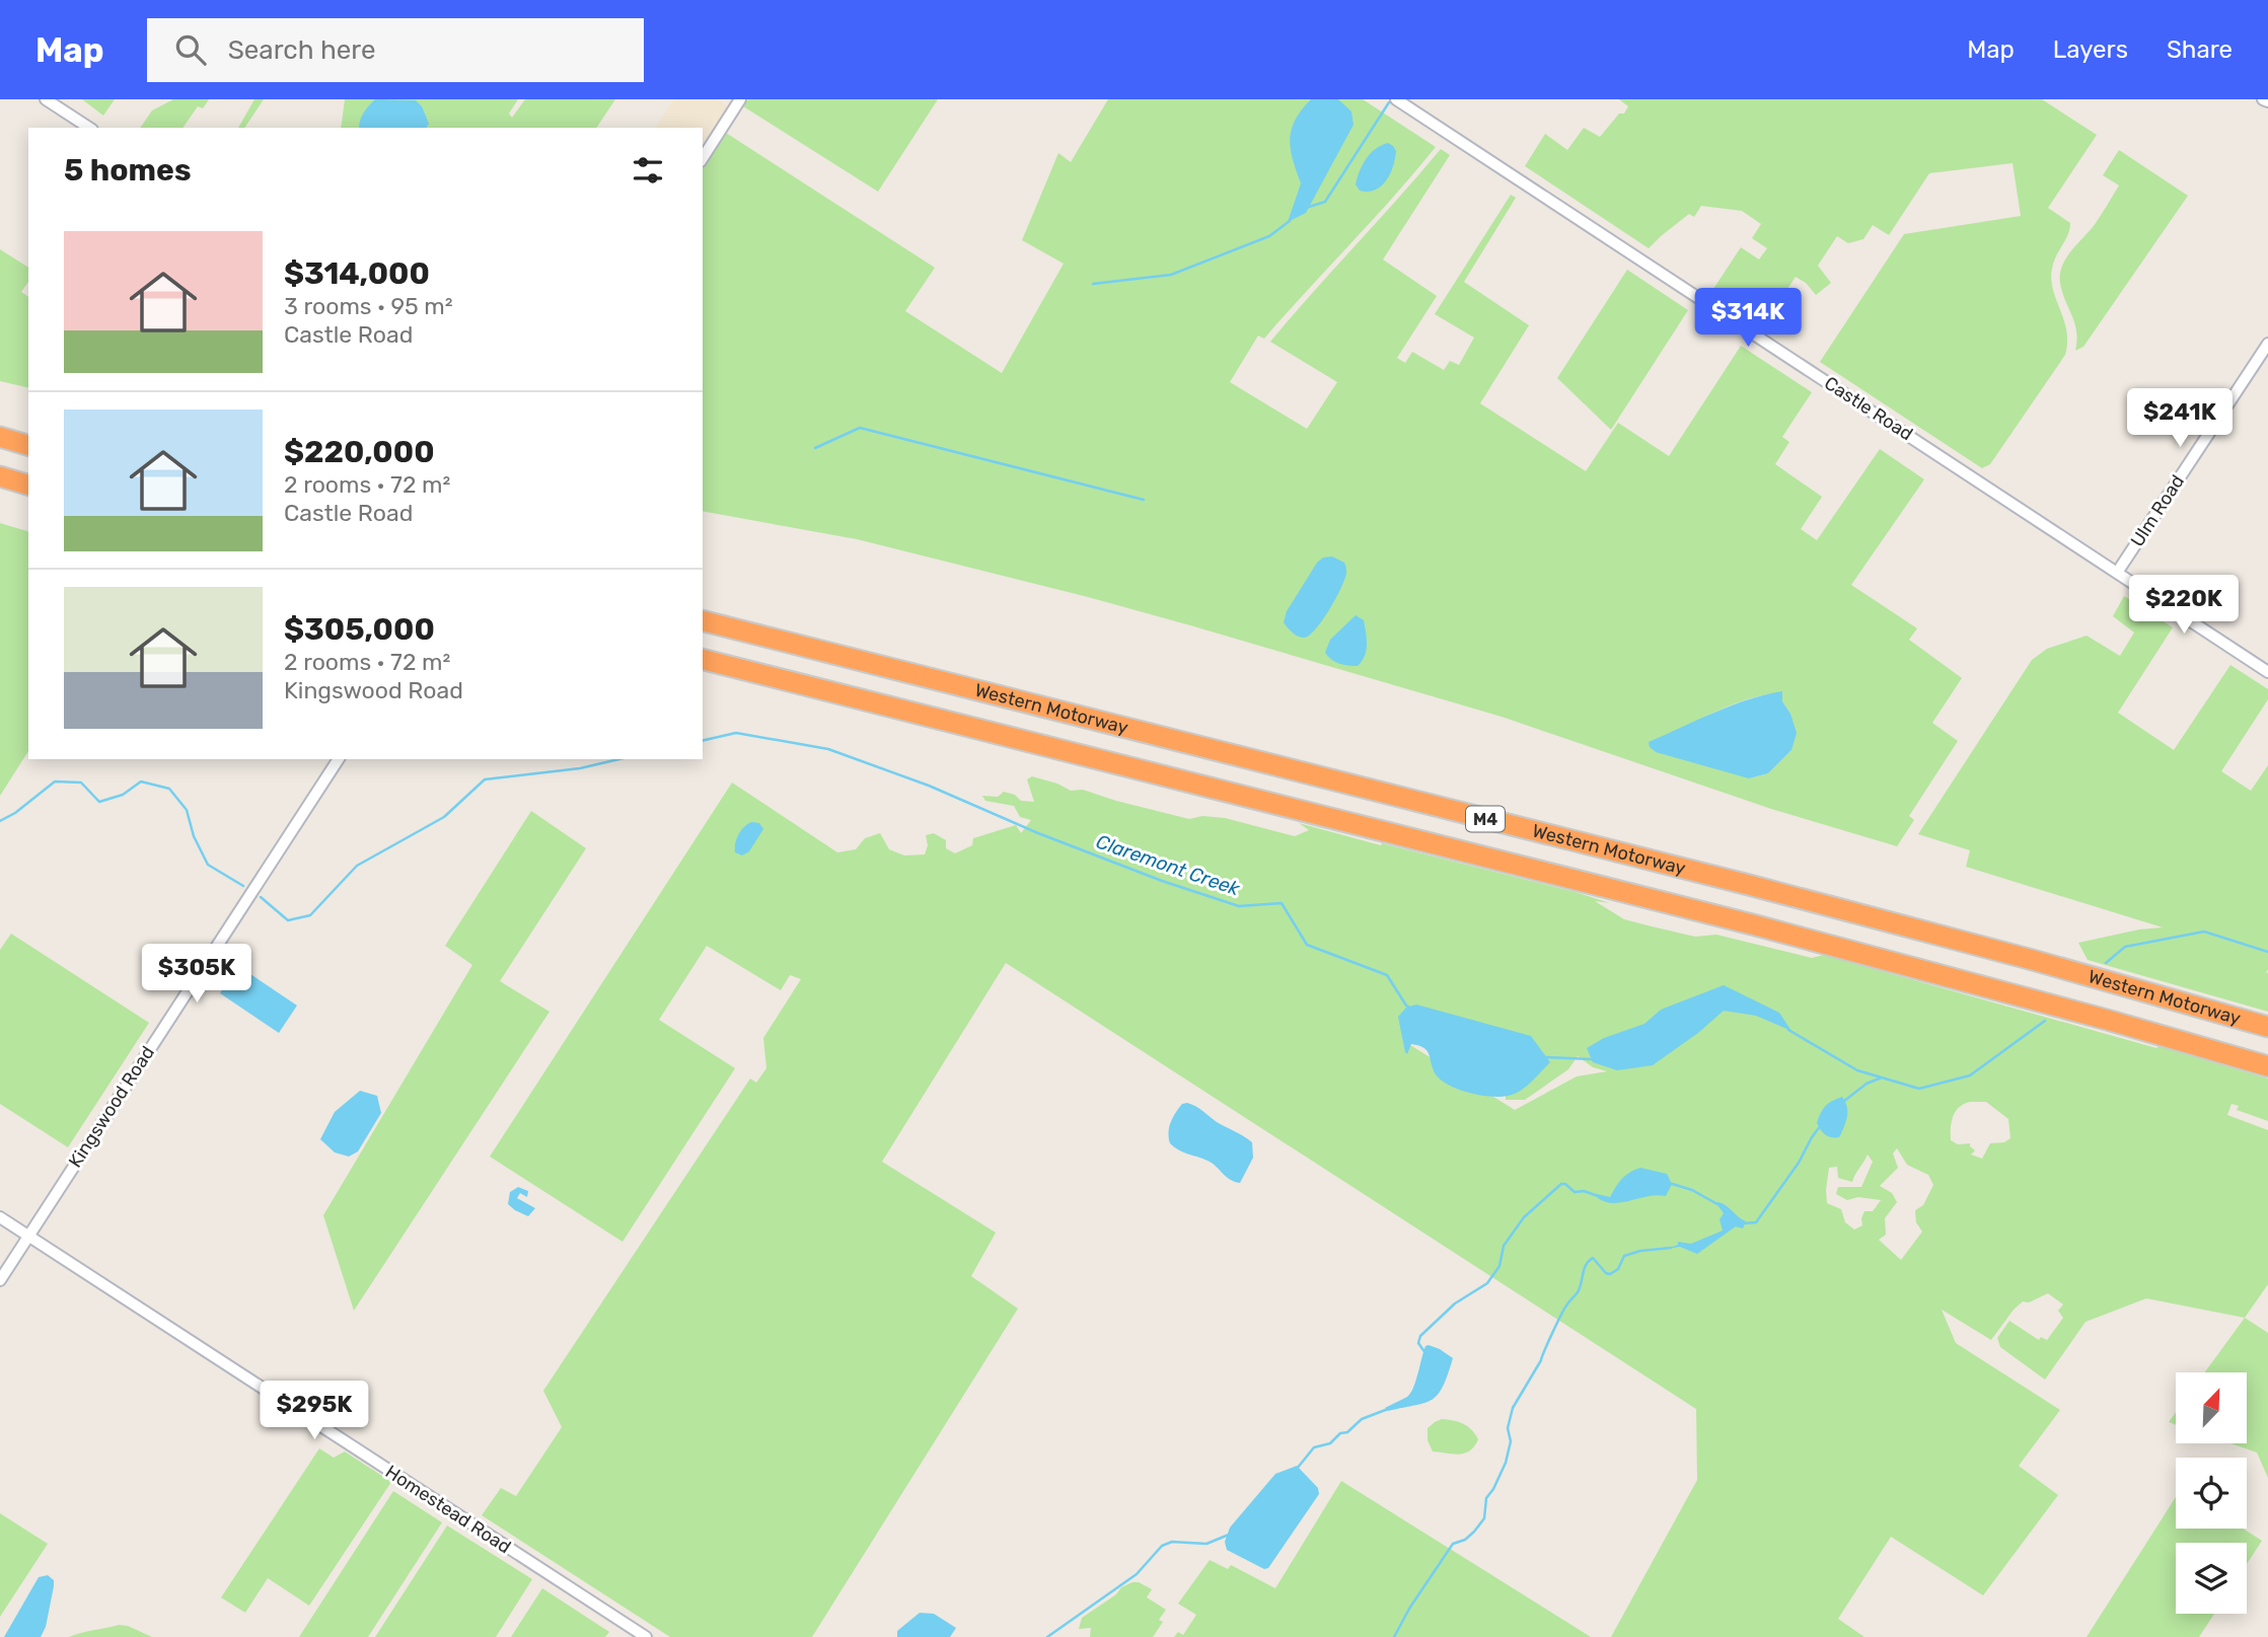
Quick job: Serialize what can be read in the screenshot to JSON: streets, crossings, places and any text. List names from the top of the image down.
{
  "streets": {
    "highway": ["Western Motorway", "M4"],
    "street": [
      "Castle Road",
      "Ulm Road",
      "Kingswood Road",
      "Homestead Road"
    ]
  },
  "crossings": [
    ["Castle Road", "Ulm Road"],
    ["Kingswood Road", "Homestead Road"]
  ],
  "water": ["Claremont Creek"],
  "north": "top right",
  "page": {
    "header": "Map",
    "search": "Search here",
    "nav": ["Map", "Layers", "Share"],
    "heading": "5 homes",
    "list": [
      {
        "name": "$314,000",
        "note": "3 rooms · 95 m² · Castle Road"
      },
      {
        "name": "$220,000",
        "note": "2 rooms · 72 m² · Castle Road"
      },
      {
        "name": "$305,000",
        "note": "2 rooms · 72 m² · Kingswood Road"
      }
    ],
    "price": [
      "$314K",
      "$241K",
      "$220K",
      "$305K",
      "$295K"
    ]
  }
}
